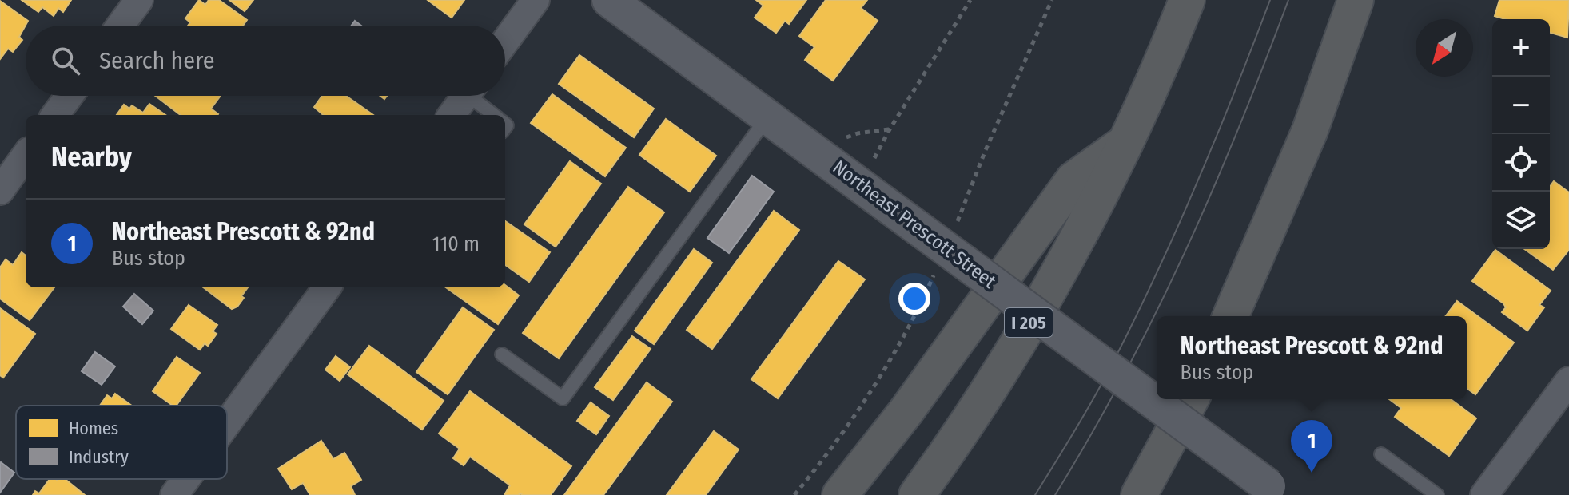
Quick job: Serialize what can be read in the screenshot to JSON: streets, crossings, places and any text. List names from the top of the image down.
{
  "streets": {
    "highway": ["I 205"],
    "street": ["Northeast Prescott Street"]
  },
  "legend": ["Homes", "Industry"],
  "north": "bottom left",
  "page": {
    "map_buttons": ["+", "−"],
    "search": "Search here",
    "heading": "Nearby",
    "list": [
      {
        "mark": "1",
        "name": "Northeast Prescott & 92nd",
        "note": "Bus stop",
        "value": "110 m"
      }
    ],
    "popup": ["Northeast Prescott & 92nd", "Bus stop"],
    "pins": "1"
  }
}
